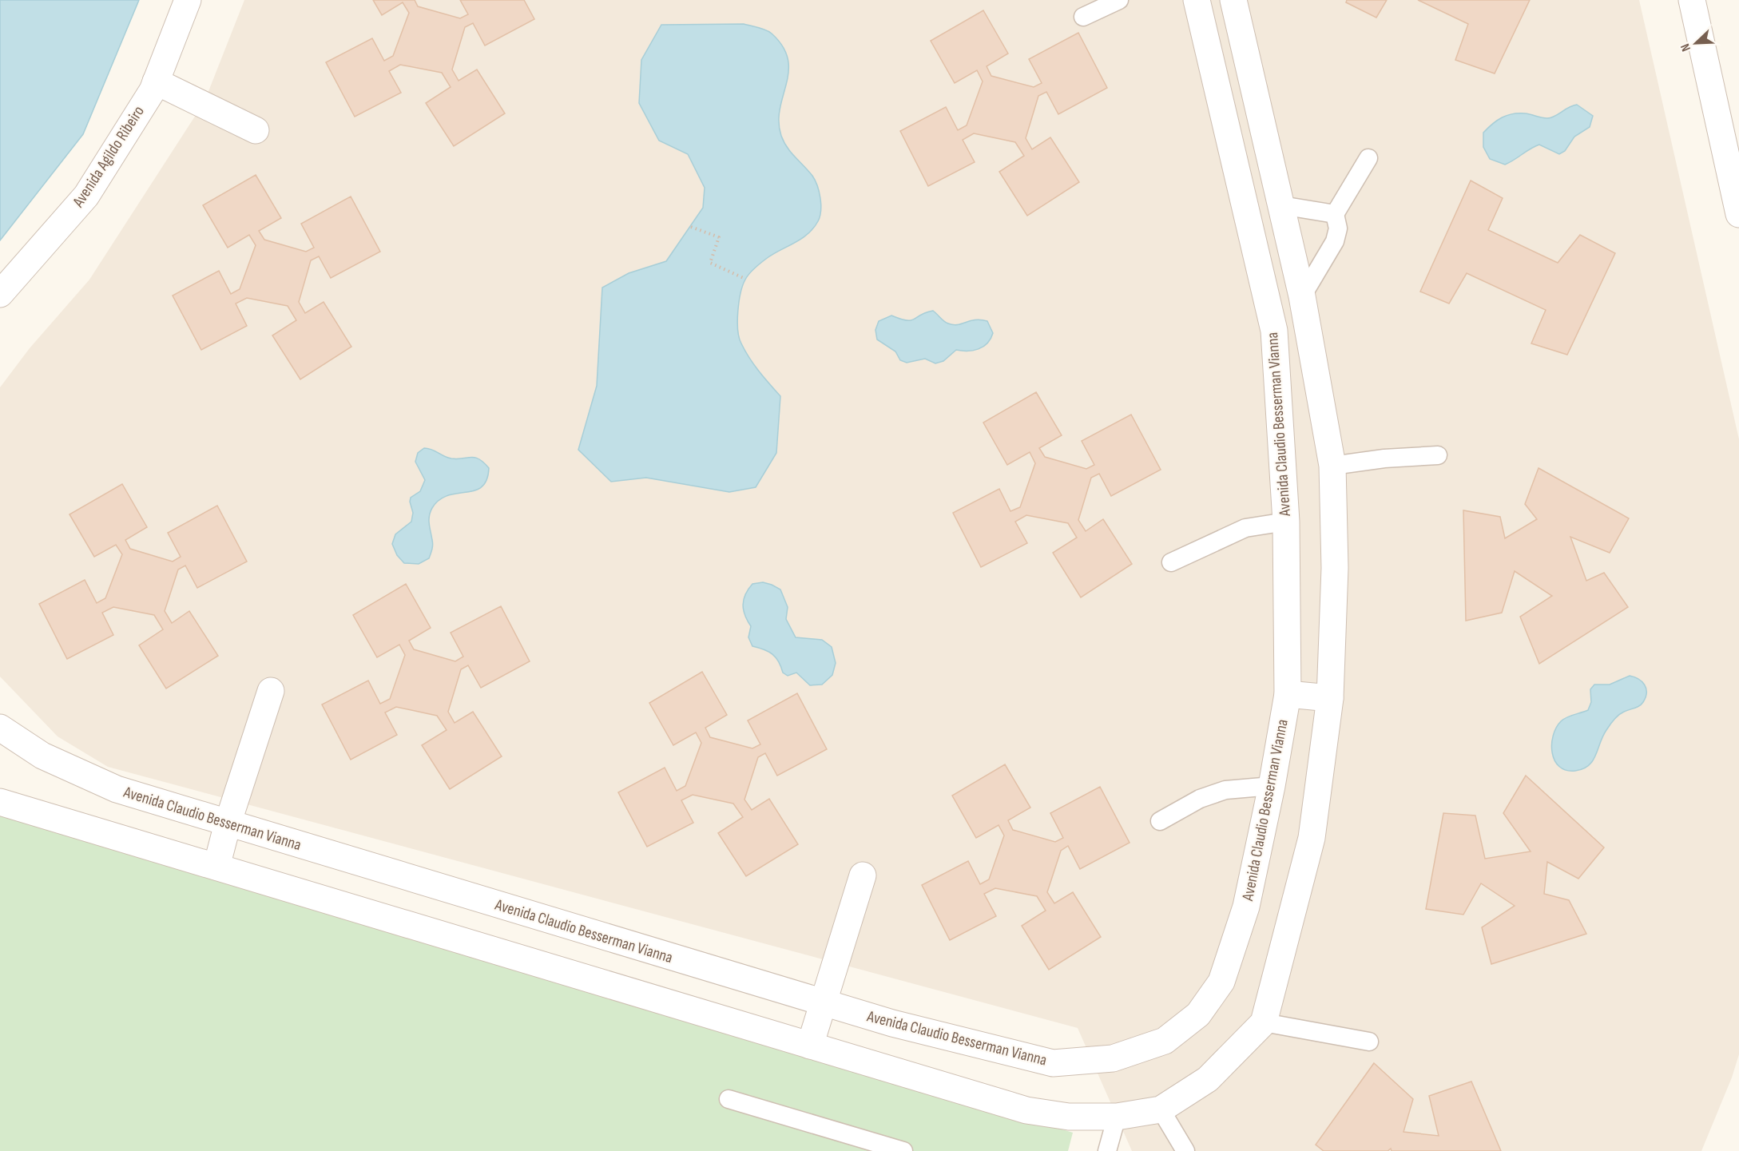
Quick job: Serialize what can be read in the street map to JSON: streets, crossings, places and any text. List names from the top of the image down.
{
  "streets": {
    "street": ["Avenida Agildo Ribeiro", "Avenida Claudio Besserman Vianna"]
  },
  "north": "bottom left"
}
